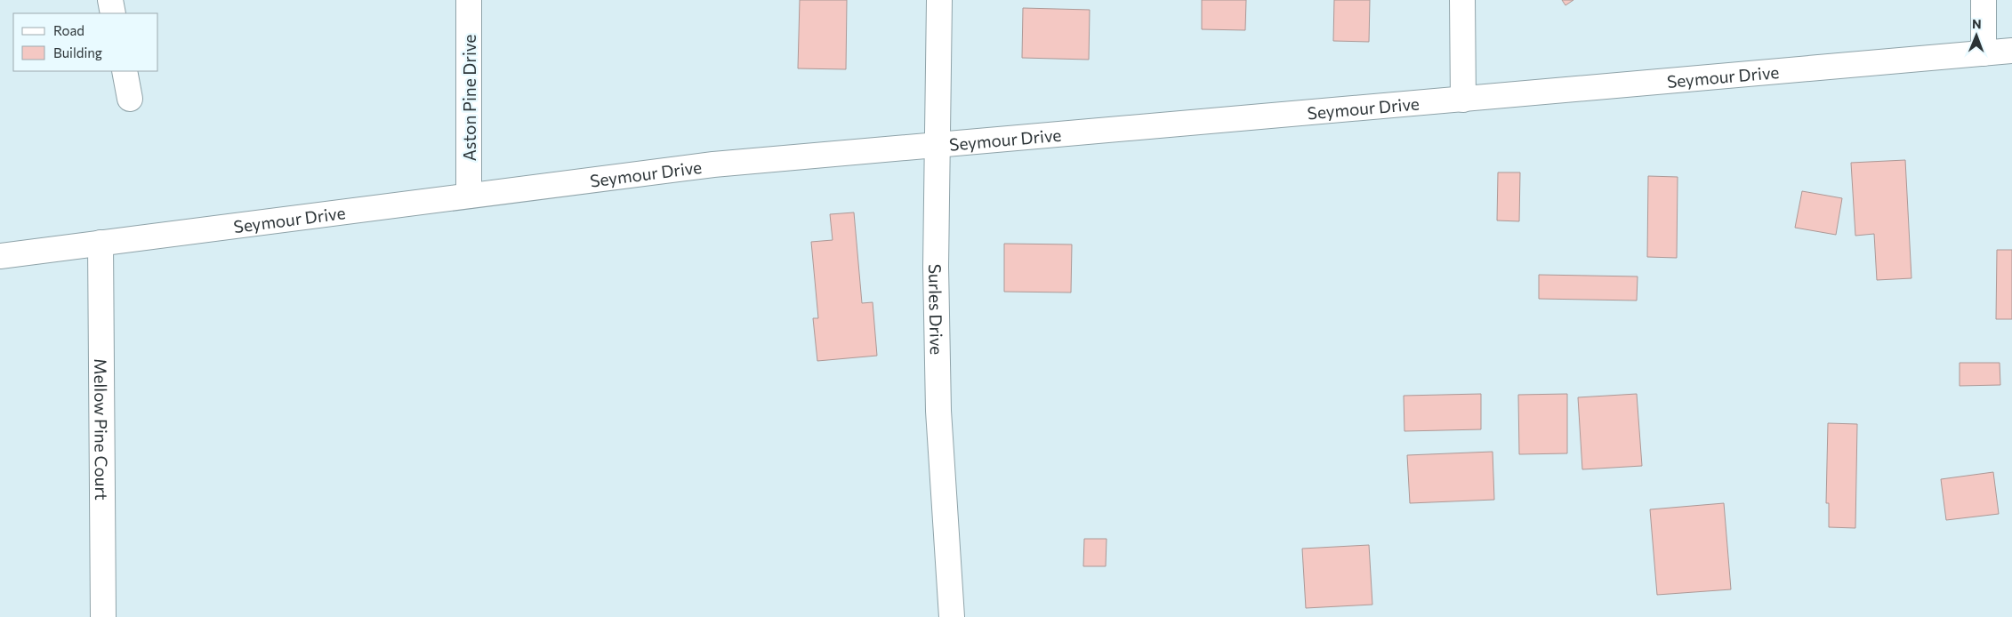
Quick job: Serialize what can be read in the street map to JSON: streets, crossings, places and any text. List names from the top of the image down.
{
  "streets": {
    "street": [
      "Seymour Drive",
      "Aston Pine Drive",
      "Surles Drive",
      "Mellow Pine Court"
    ]
  },
  "crossings": [
    ["Seymour Drive", "Aston Pine Drive"],
    ["Seymour Drive", "Surles Drive"],
    ["Seymour Drive", "Mellow Pine Court"]
  ],
  "legend": ["Road", "Building"],
  "north": "top"
}
